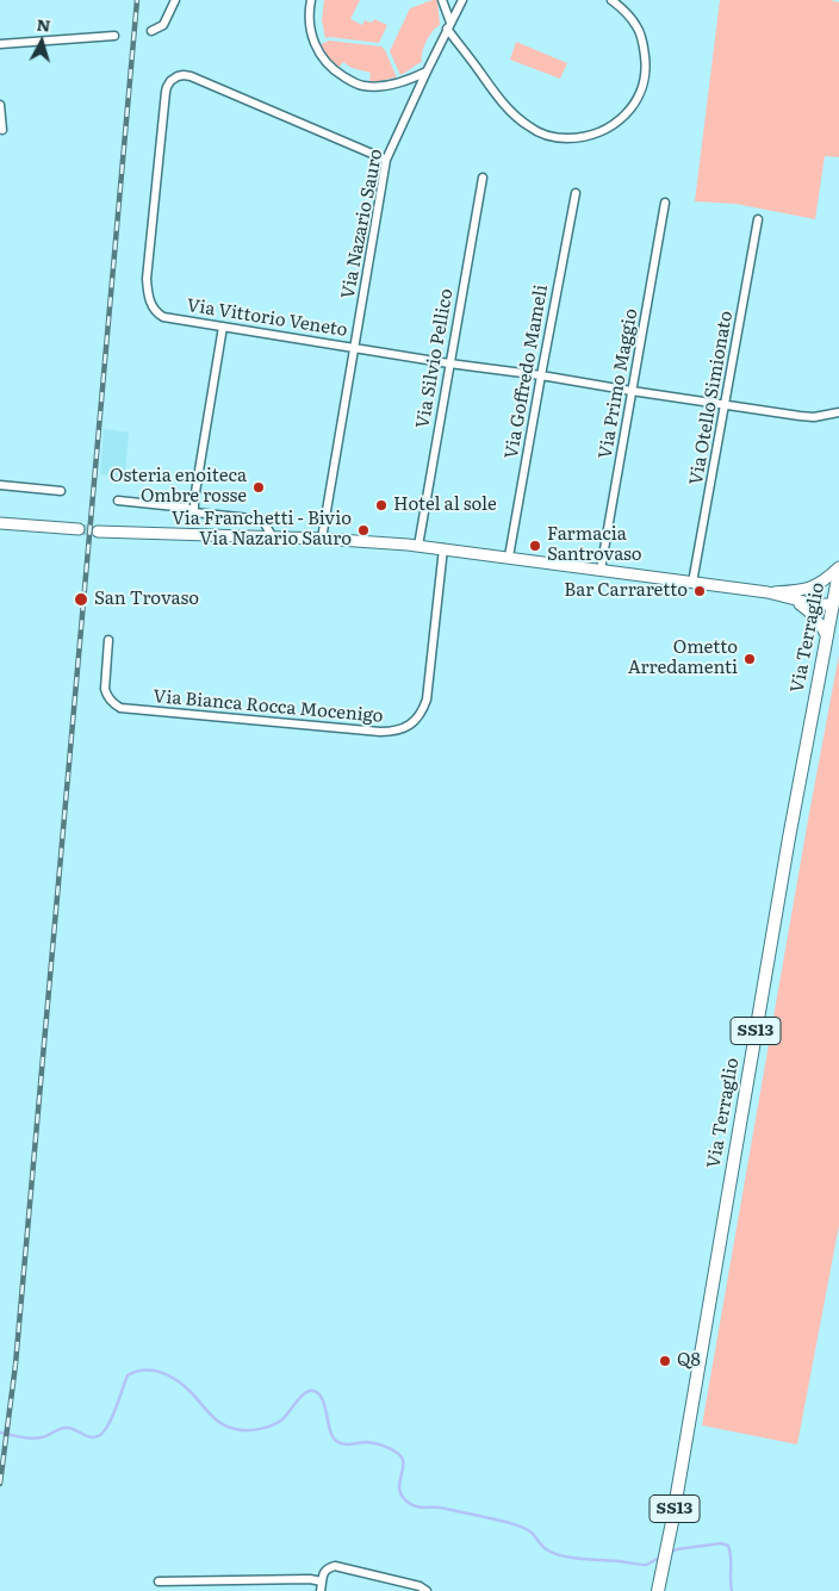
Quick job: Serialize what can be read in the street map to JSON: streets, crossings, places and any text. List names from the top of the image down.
{
  "streets": {
    "main road": ["Via Terraglio", "SS13"],
    "street": [
      "Via Nazario Sauro",
      "Via Vittorio Veneto",
      "Via Silvio Pellico",
      "Via Goffredo Mameli",
      "Via Primo Maggio",
      "Via Otello Simionato",
      "Via Bianca Rocca Mocenigo"
    ]
  },
  "crossings": [
    ["Via Nazario Sauro", "Via Vittorio Veneto"],
    ["Via Vittorio Veneto", "Via Silvio Pellico"],
    ["Via Vittorio Veneto", "Via Goffredo Mameli"],
    ["Via Vittorio Veneto", "Via Primo Maggio"],
    ["Via Vittorio Veneto", "Via Otello Simionato"]
  ],
  "places": [
    "Osteria enoiteca Ombre rosse",
    "Hotel al sole",
    "Via Franchetti - Bivio Via Nazario Sauro",
    "Farmacia Santrovaso",
    "Bar Carraretto",
    "San Trovaso",
    "Ometto Arredamenti",
    "Q8"
  ],
  "north": "top"
}
